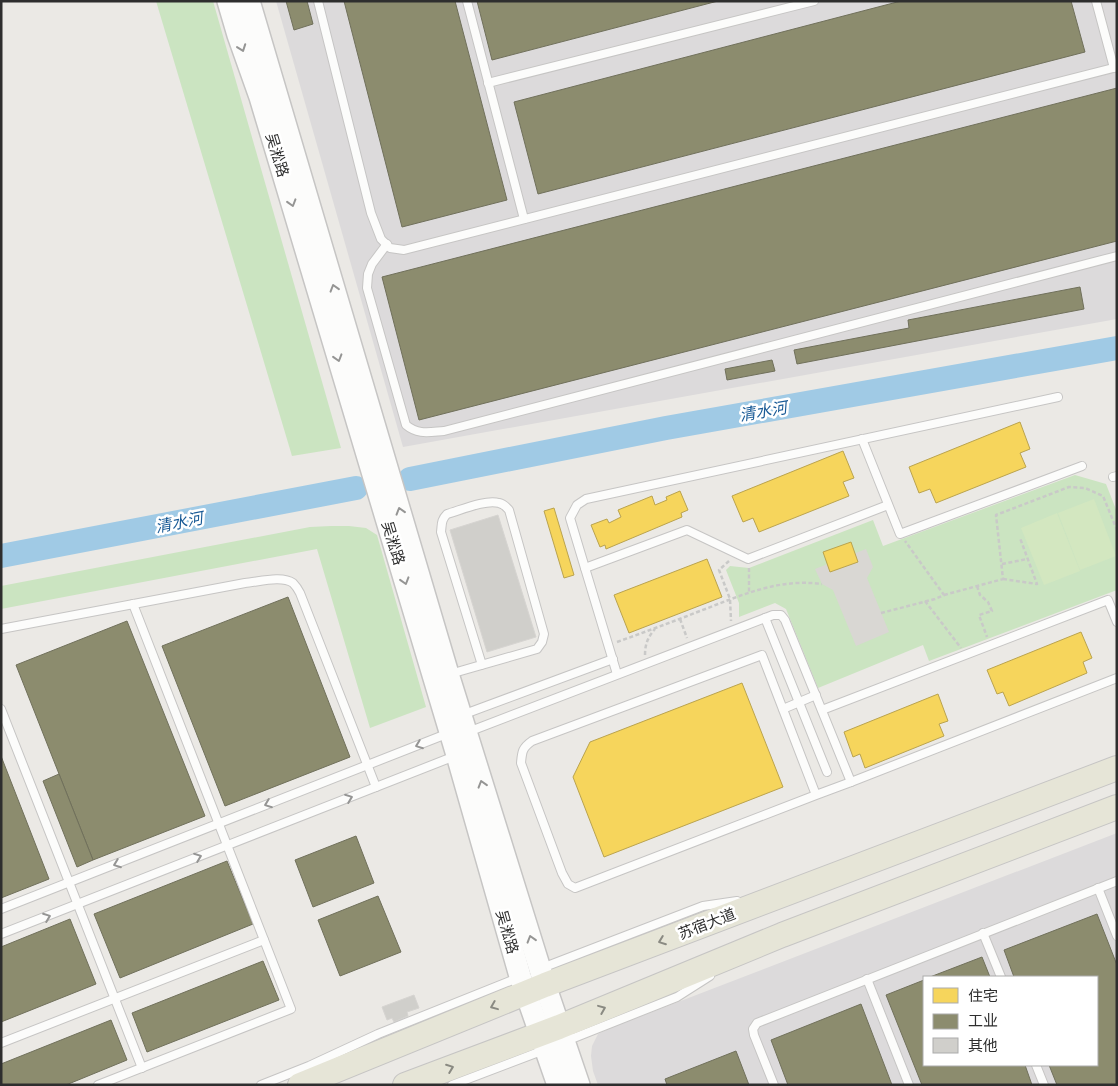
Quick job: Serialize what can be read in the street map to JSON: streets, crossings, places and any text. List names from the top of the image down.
{
  "streets": {
    "main road": ["吴淞路", "苏宿大道"]
  },
  "crossings": [
    ["吴淞路", "苏宿大道"]
  ],
  "water": ["清水河"],
  "legend": ["住宅", "工业", "其他"]
}
